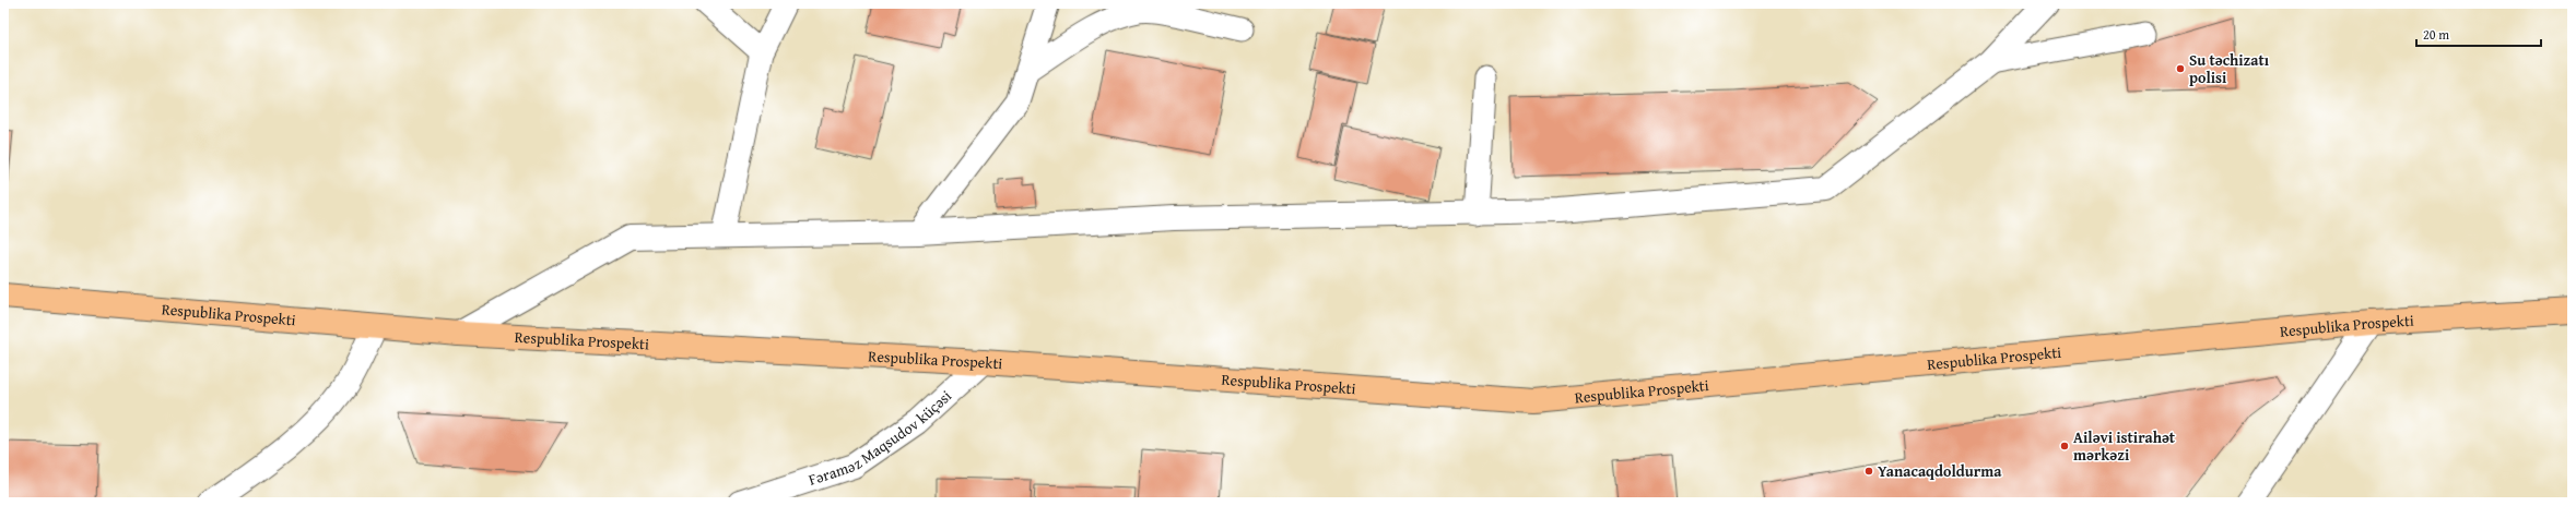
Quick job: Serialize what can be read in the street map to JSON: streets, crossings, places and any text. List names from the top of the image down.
{
  "streets": {
    "main road": ["Respublika Prospekti"],
    "street": ["Fəraməz Maqsudov küçəsi"]
  },
  "crossings": [
    ["Respublika Prospekti", "Fəraməz Maqsudov küçəsi"]
  ],
  "places": ["Su təchizatı polisi", "Ailəvi istirahət mərkəzi", "Yanacaqdoldurma"],
  "scale_bar": "20 m"
}
